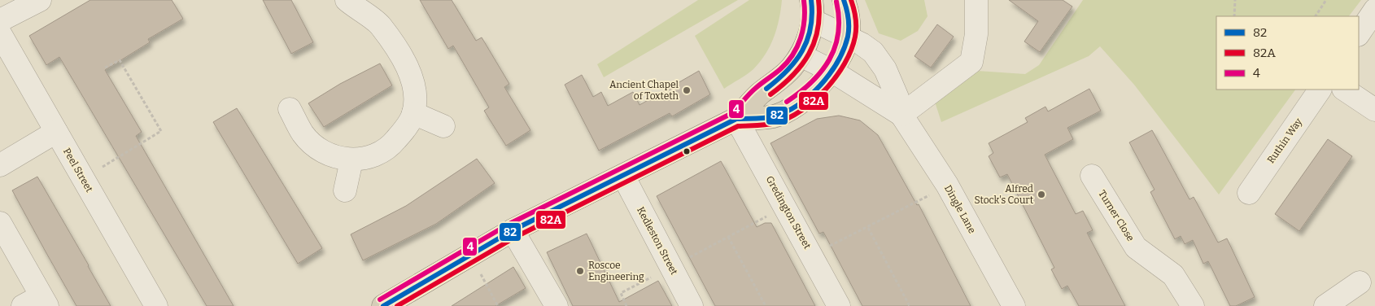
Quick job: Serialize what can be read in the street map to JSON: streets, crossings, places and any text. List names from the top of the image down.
{
  "streets": {
    "street": [
      "Ruthin Way",
      "Peel Street",
      "Dingle Lane",
      "Gredington Street",
      "Turner Close",
      "Kedleston Street"
    ]
  },
  "places": ["Ancient Chapel of Toxteth", "Alfred Stock's Court", "Roscoe Engineering"],
  "lines": ["transit line 82", "transit line 82A", "transit line 4"],
  "legend": ["82", "82A", "4"]
}
